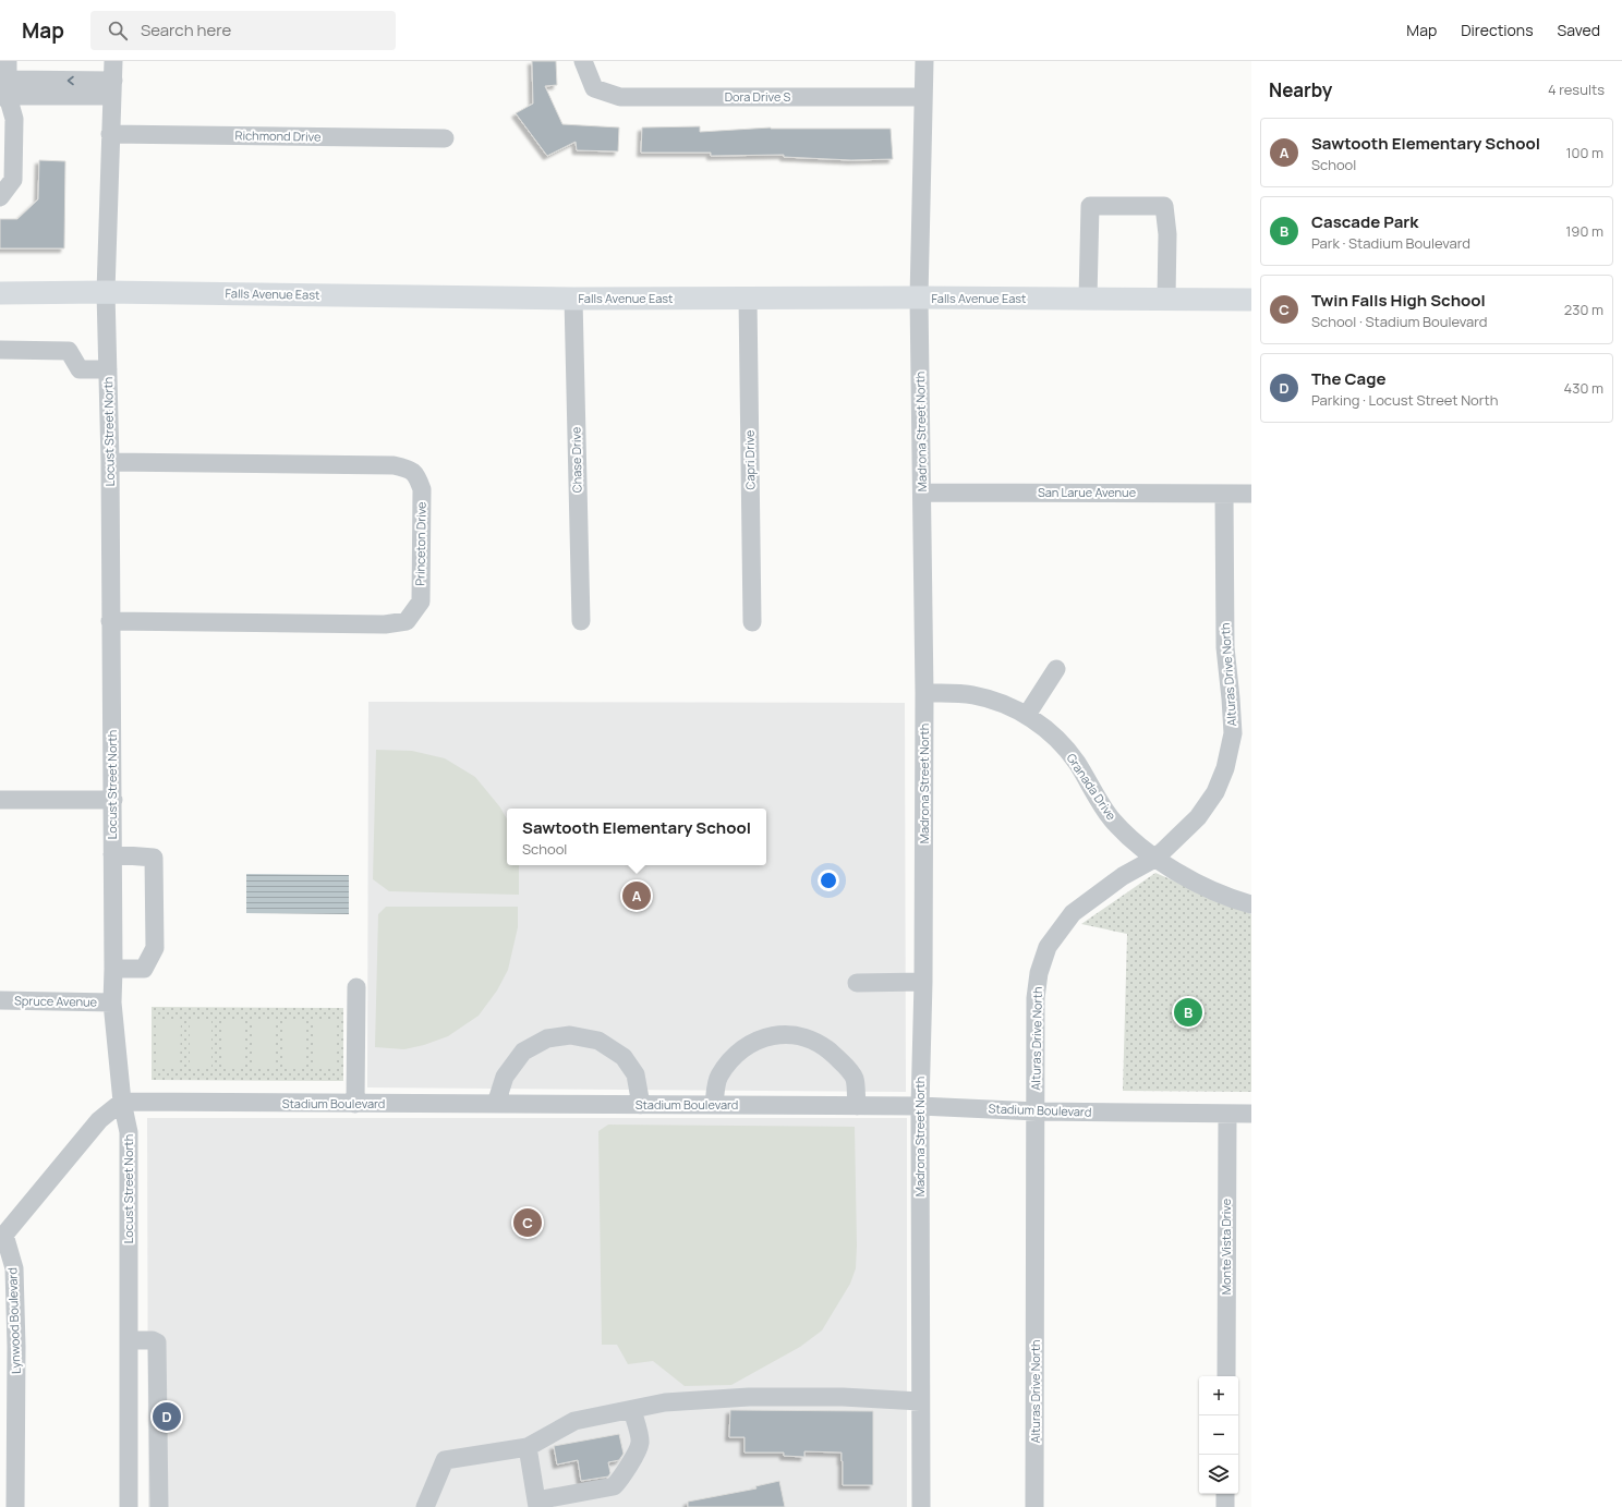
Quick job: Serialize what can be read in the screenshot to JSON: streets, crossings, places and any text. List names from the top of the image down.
{
  "streets": {
    "main road": ["Falls Avenue East"],
    "street": [
      "Dora Drive S",
      "Richmond Drive",
      "Locust Street North",
      "Madrona Street North",
      "Chase Drive",
      "Capri Drive",
      "San Larue Avenue",
      "Princeton Drive",
      "Alturas Drive North",
      "Granada Drive",
      "Spruce Avenue",
      "Stadium Boulevard",
      "Monte Vista Drive",
      "Lynwood Boulevard"
    ]
  },
  "crossings": [
    ["Dora Drive S", "Madrona Street North"],
    ["Richmond Drive", "Locust Street North"],
    ["Falls Avenue East", "Locust Street North"],
    ["Falls Avenue East", "Madrona Street North"],
    ["Falls Avenue East", "Chase Drive"],
    ["Falls Avenue East", "Capri Drive"],
    ["Locust Street North", "Princeton Drive"],
    ["Locust Street North", "Spruce Avenue"],
    ["Locust Street North", "Stadium Boulevard"],
    ["Locust Street North", "Lynwood Boulevard"],
    ["Madrona Street North", "San Larue Avenue"],
    ["Madrona Street North", "Granada Drive"],
    ["Madrona Street North", "Stadium Boulevard"],
    ["San Larue Avenue", "Alturas Drive North"],
    ["Alturas Drive North", "Granada Drive"],
    ["Alturas Drive North", "Stadium Boulevard"],
    ["Stadium Boulevard", "Monte Vista Drive"],
    ["Stadium Boulevard", "Lynwood Boulevard"]
  ],
  "page": {
    "header": "Map",
    "search": "Search here",
    "nav": ["Map", "Directions", "Saved"],
    "heading": ["Nearby", "4 results"],
    "list": [
      {
        "mark": "A",
        "name": "Sawtooth Elementary School",
        "note": "School",
        "value": "100 m"
      },
      {
        "mark": "B",
        "name": "Cascade Park",
        "note": "Park · Stadium Boulevard",
        "value": "190 m"
      },
      {
        "mark": "C",
        "name": "Twin Falls High School",
        "note": "School · Stadium Boulevard",
        "value": "230 m"
      },
      {
        "mark": "D",
        "name": "The Cage",
        "note": "Parking · Locust Street North",
        "value": "430 m"
      }
    ],
    "popup": ["Sawtooth Elementary School", "School"],
    "pins": [
      "A",
      "B",
      "C",
      "D"
    ],
    "map_buttons": ["+", "−"]
  }
}
